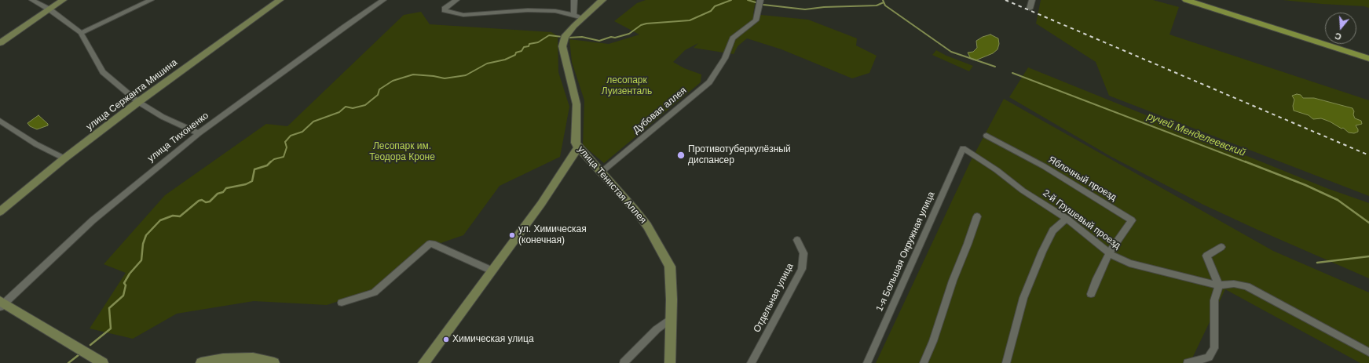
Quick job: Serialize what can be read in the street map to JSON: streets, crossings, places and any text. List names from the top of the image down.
{
  "streets": {
    "street": [
      "улица Сержанта Мишина",
      "Дубовая аллея",
      "улица Тихоненко",
      "Яблочный проезд",
      "улица Тенистая Аллея",
      "2-й Грушевый проезд",
      "1-я Большая Окружная улица",
      "Отдельная улица"
    ]
  },
  "crossings": [
    ["Дубовая аллея", "улица Тенистая Аллея"],
    ["Яблочный проезд", "2-й Грушевый проезд"],
    ["2-й Грушевый проезд", "1-я Большая Окружная улица"]
  ],
  "water": ["ручей Менделеевский"],
  "parks": ["лесопарк Луизенталь", "Лесопарк им. Теодора Кроне"],
  "places": ["Противотуберкулёзный диспансер", "ул. Химическая (конечная)", "Химическая улица"],
  "north": "bottom"
}
